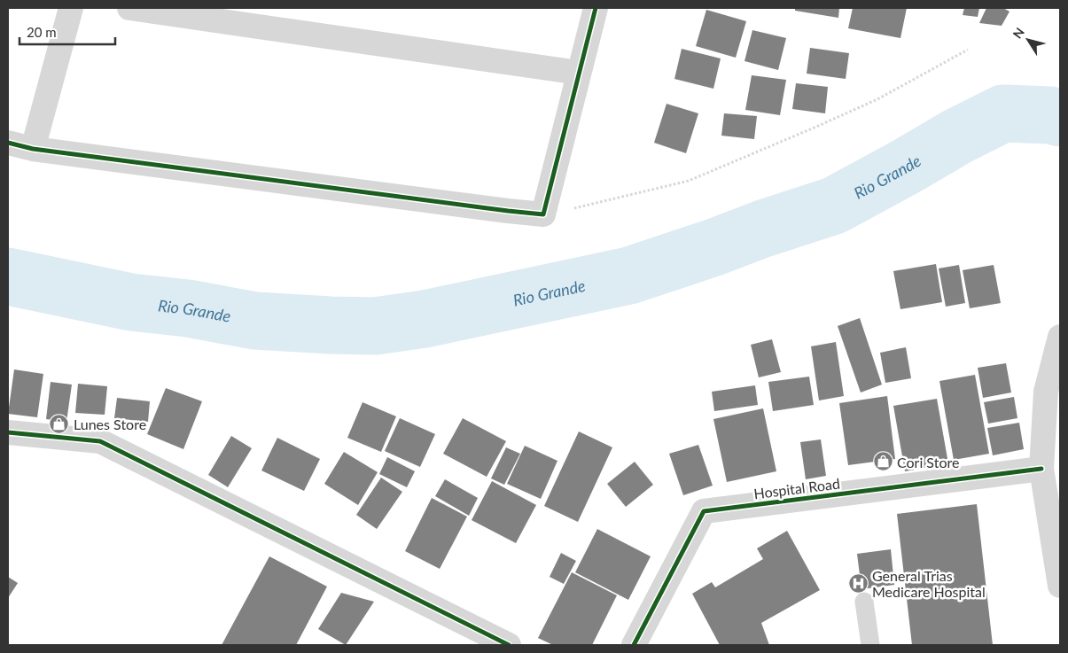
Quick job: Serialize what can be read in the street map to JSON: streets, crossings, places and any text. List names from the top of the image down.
{
  "streets": {
    "street": ["Hospital Road"]
  },
  "water": ["Rio Grande"],
  "places": {
    "shop": ["Lunes Store", "Cori Store"],
    "hospital": ["General Trias Medicare Hospital"]
  },
  "scale_bar": "20 m",
  "north": "top left"
}
